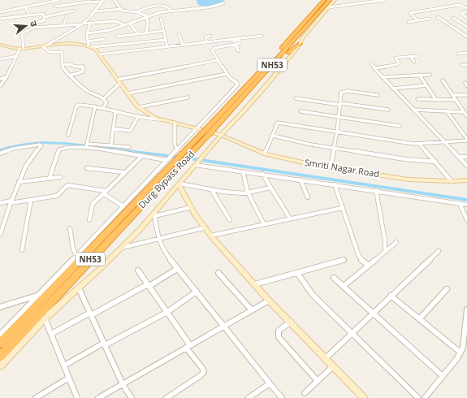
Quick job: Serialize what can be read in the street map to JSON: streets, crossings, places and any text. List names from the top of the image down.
{
  "streets": {
    "highway": ["NH53", "Durg Bypass Road"],
    "street": ["Smriti Nagar Road"]
  },
  "north": "right"
}
